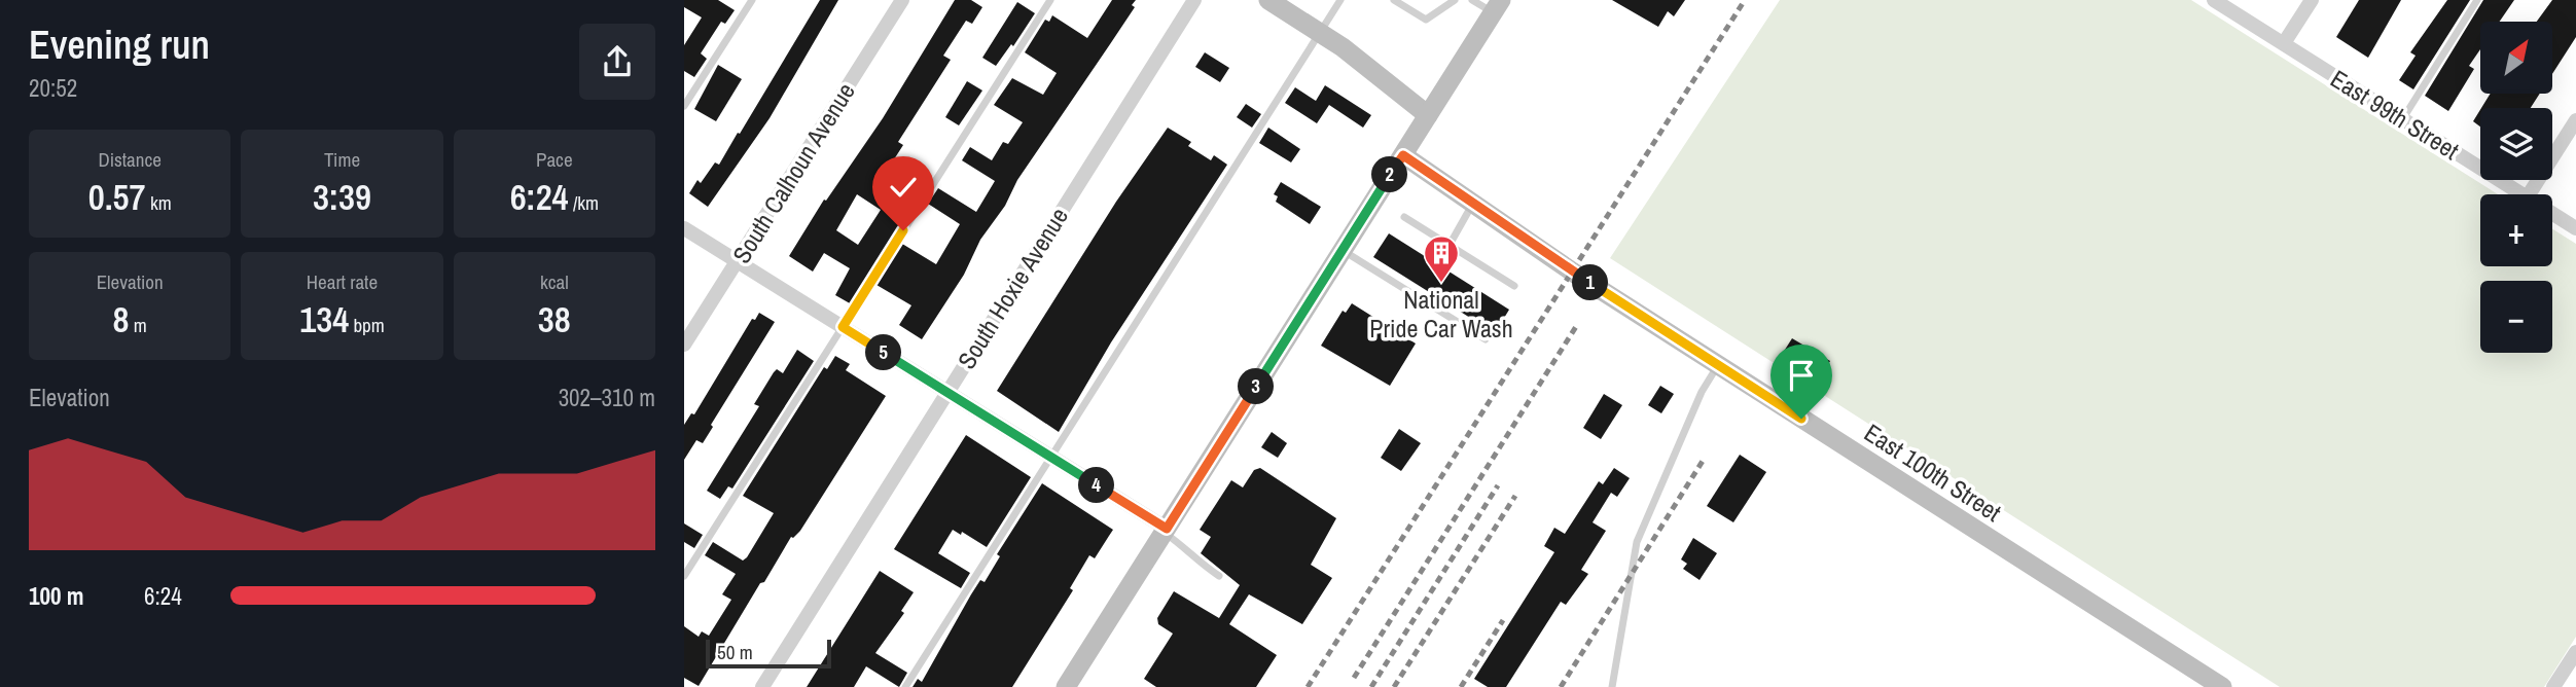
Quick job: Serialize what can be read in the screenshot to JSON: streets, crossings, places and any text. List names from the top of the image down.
{
  "streets": {
    "main road": ["East 100th Street"],
    "street": ["East 99th Street", "South Calhoun Avenue", "South Hoxie Avenue"]
  },
  "places": {
    "building": ["National Pride Car Wash"]
  },
  "scale_bar": "50 m",
  "north": "top right",
  "page": {
    "heading": ["Evening run", "20:52"],
    "map_buttons": ["+", "−"],
    "stats": [
      ["Distance", "0.57 km"],
      ["Time", "3:39"],
      ["Pace", "6:24 /km"],
      ["Elevation", "8 m"],
      ["Heart rate", "134 bpm"],
      ["kcal", "38"]
    ],
    "pins": [
      "2",
      "1",
      "5",
      "3",
      "4"
    ],
    "chart": ["Elevation", "302–310 m"],
    "list": [
      {
        "name": "100 m",
        "note": "6:24"
      }
    ],
    "scale": "50 m"
  }
}
